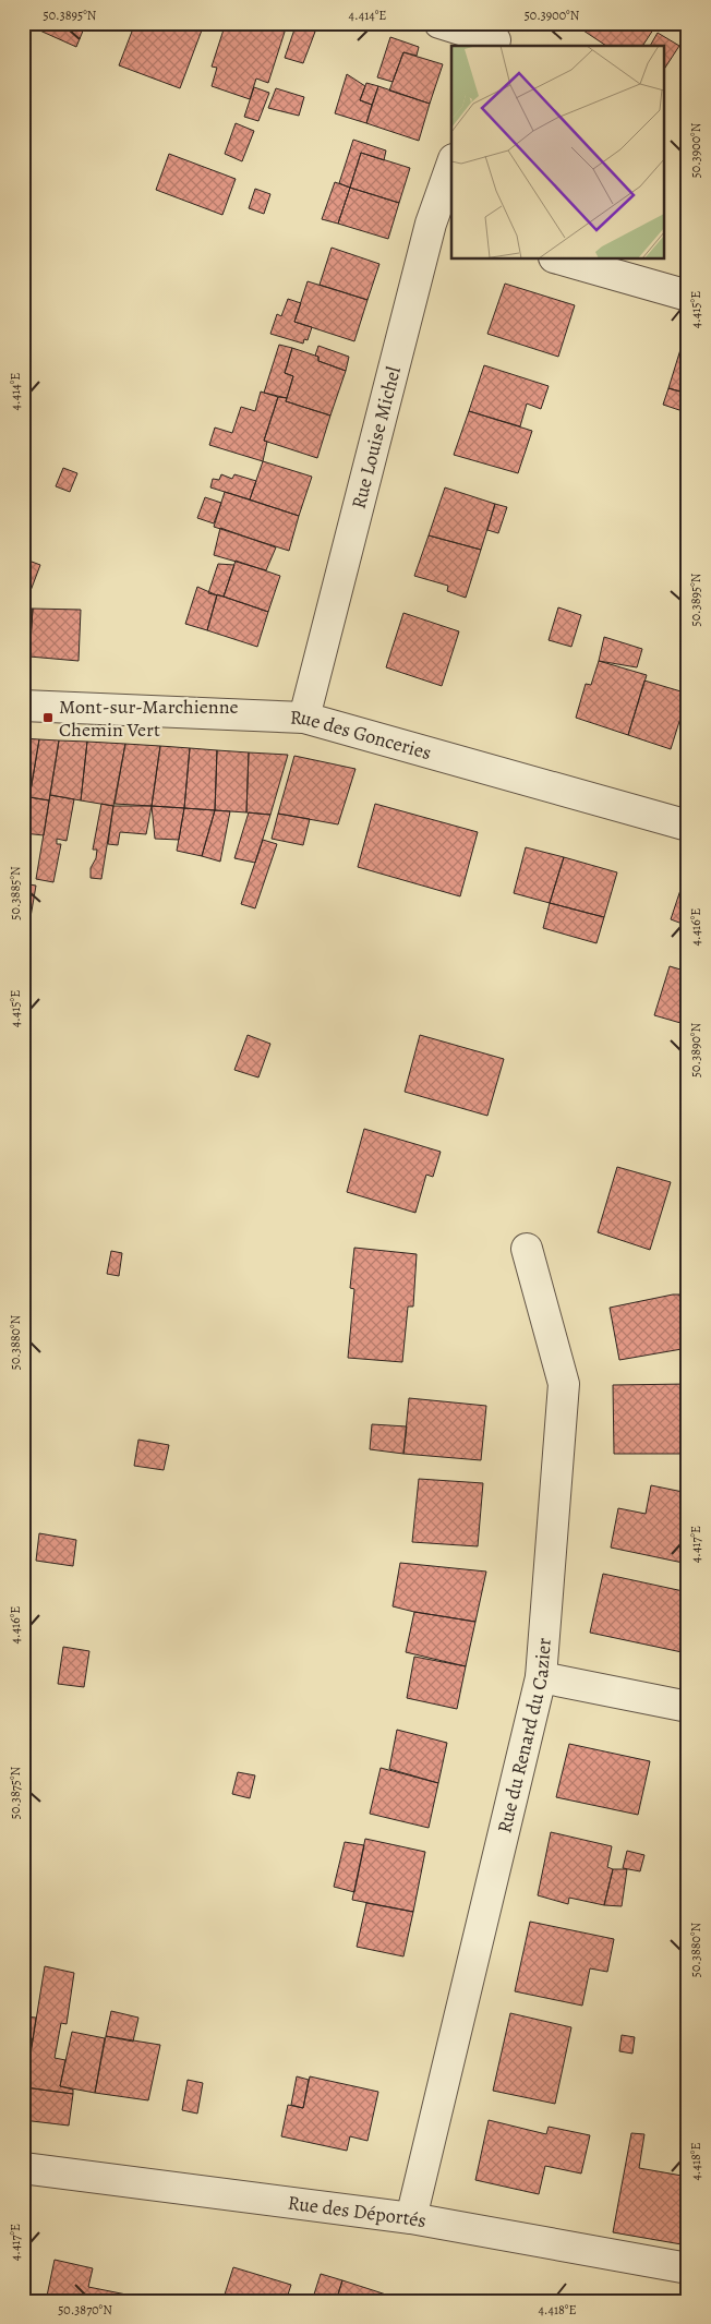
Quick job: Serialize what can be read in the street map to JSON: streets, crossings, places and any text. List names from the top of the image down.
{
  "streets": {
    "street": [
      "Rue Louise Michel",
      "Rue des Gonceries",
      "Rue du Renard du Cazier",
      "Rue des Déportés"
    ]
  },
  "crossings": [
    ["Rue Louise Michel", "Rue des Gonceries"],
    ["Rue du Renard du Cazier", "Rue des Déportés"]
  ],
  "places": {
    "transit": ["Mont-sur-Marchienne Chemin Vert"]
  },
  "coordinates": [
    "50.3895°N",
    "4.414°E",
    "50.3900°N",
    "4.415°E",
    "50.3885°N",
    "4.416°E",
    "50.3890°N",
    "50.3880°N",
    "4.417°E",
    "50.3875°N",
    "4.418°E",
    "50.3870°N"
  ]
}
